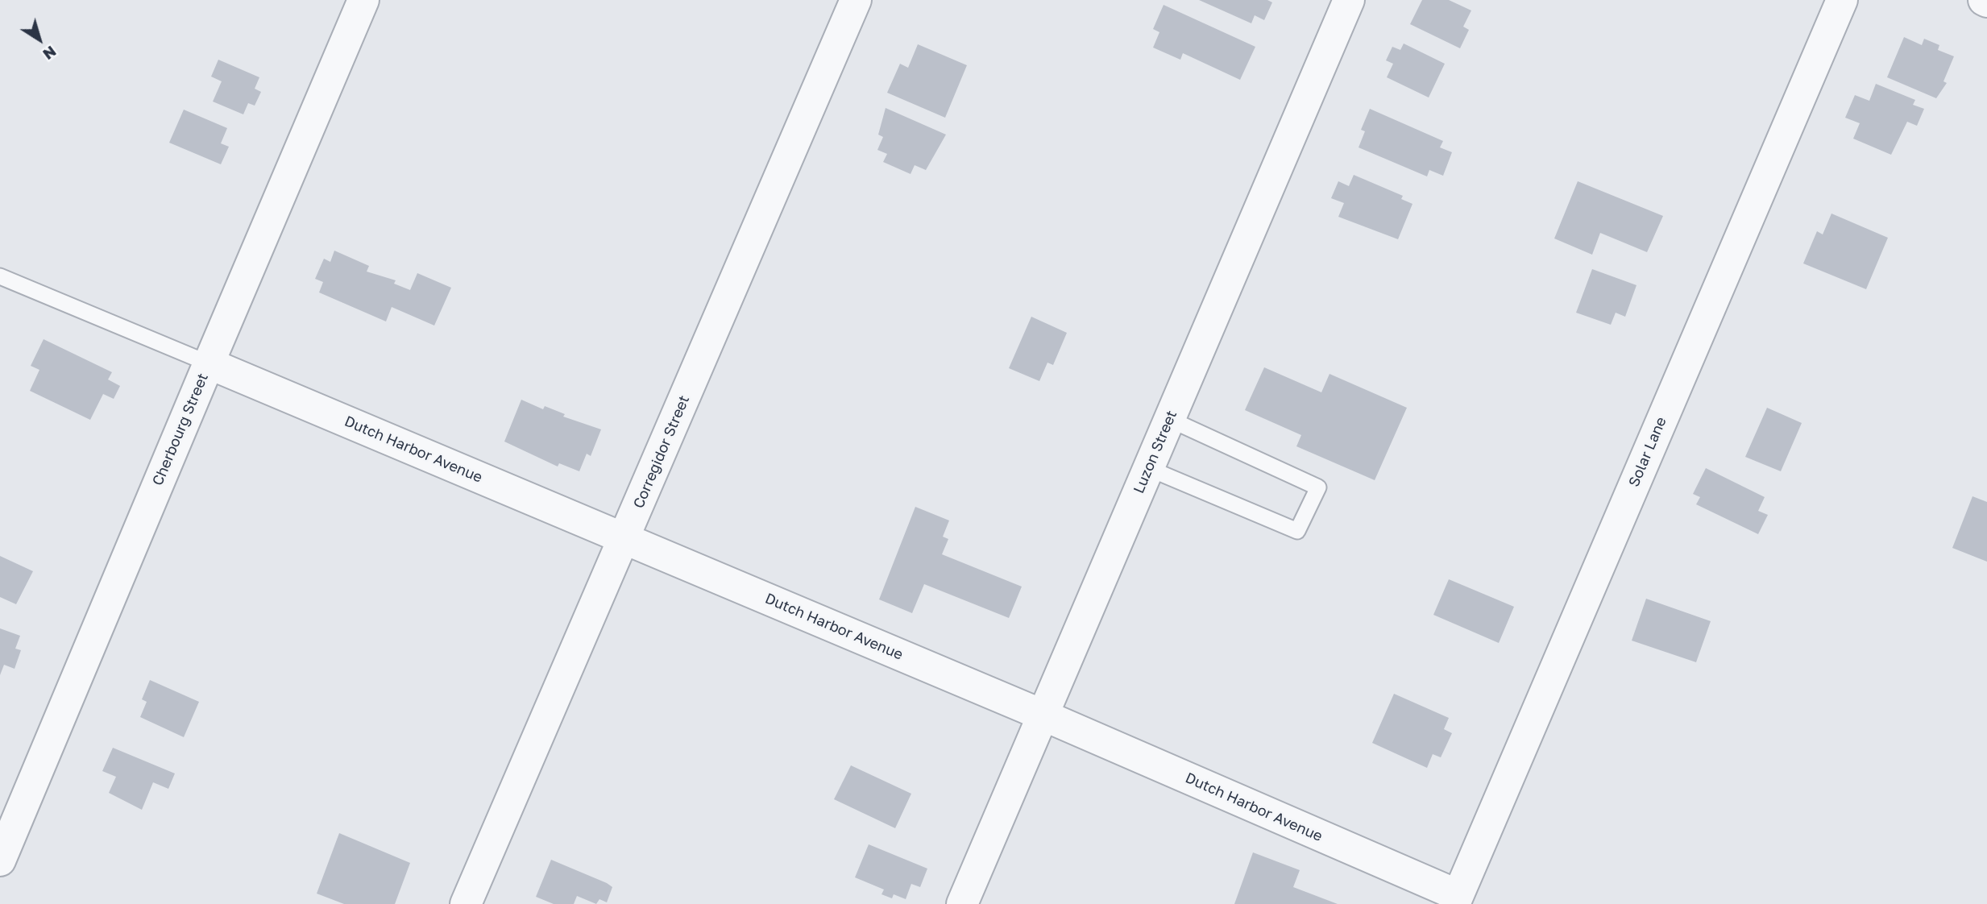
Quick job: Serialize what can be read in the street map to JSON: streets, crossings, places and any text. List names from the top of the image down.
{
  "streets": {
    "street": [
      "Cherbourg Street",
      "Dutch Harbor Avenue",
      "Corregidor Street",
      "Luzon Street",
      "Solar Lane"
    ]
  },
  "crossings": [
    ["Cherbourg Street", "Dutch Harbor Avenue"],
    ["Dutch Harbor Avenue", "Corregidor Street"],
    ["Dutch Harbor Avenue", "Luzon Street"],
    ["Dutch Harbor Avenue", "Solar Lane"]
  ],
  "north": "bottom right"
}
